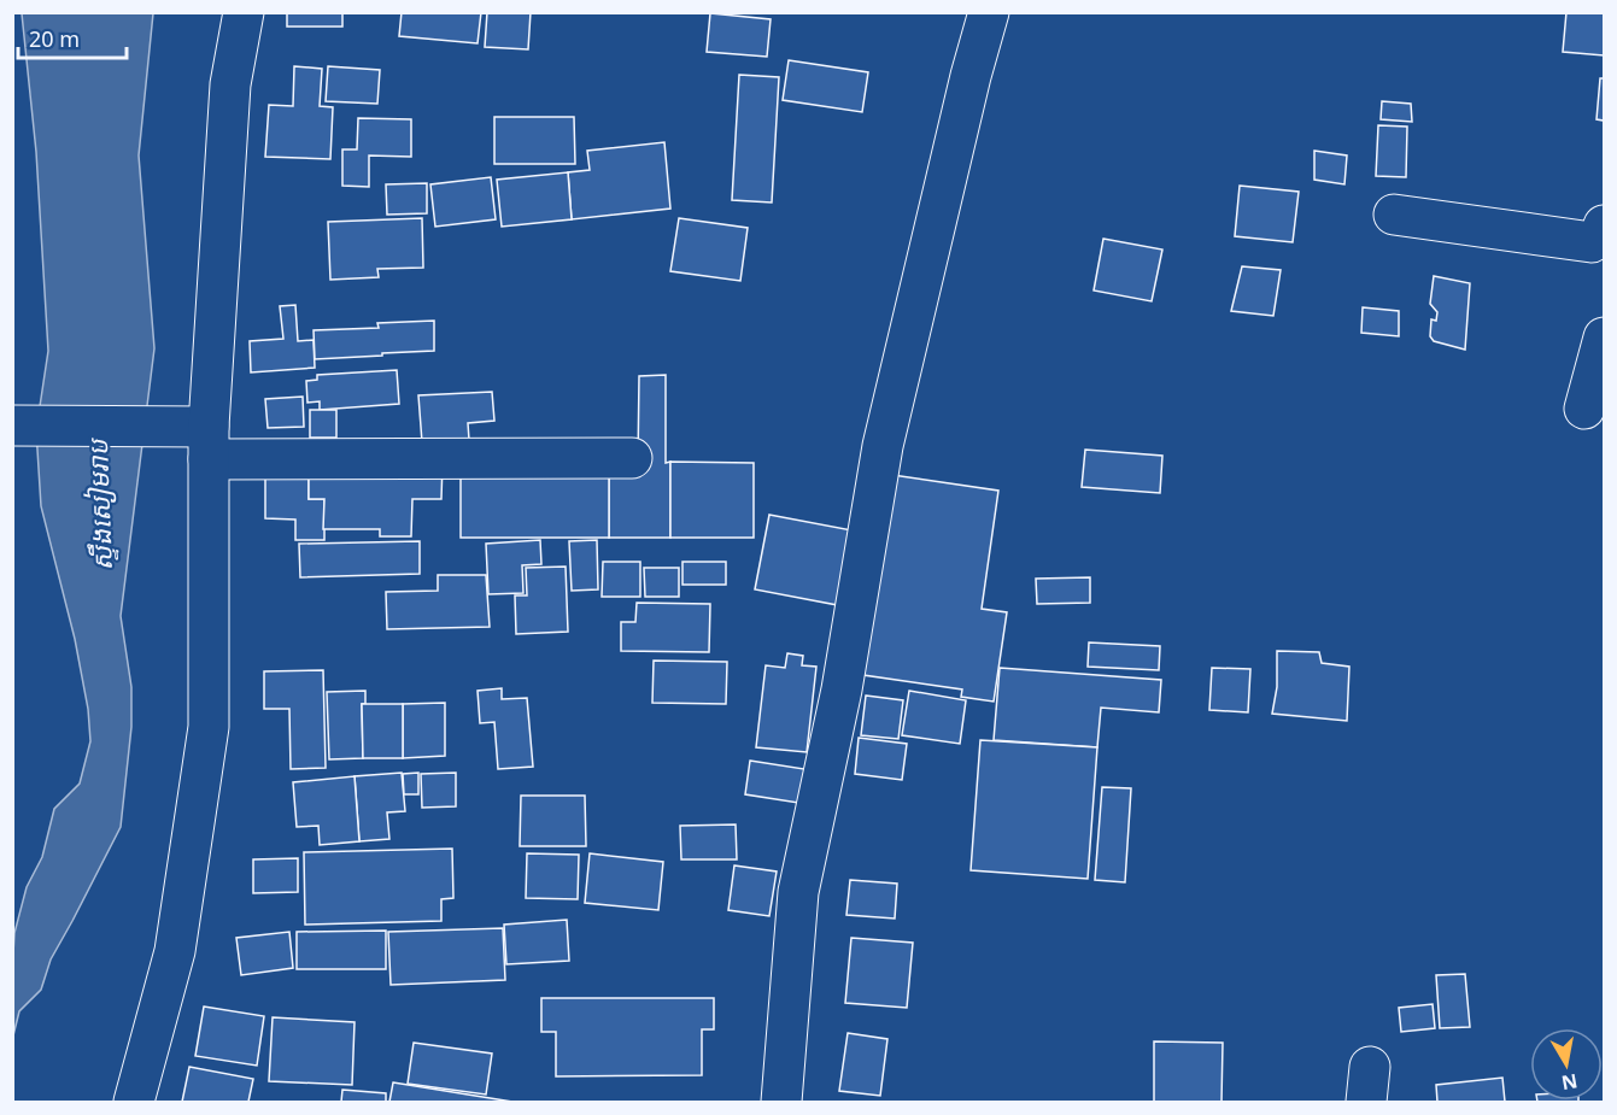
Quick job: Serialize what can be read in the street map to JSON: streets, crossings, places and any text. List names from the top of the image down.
{
  "water": ["ស្ទឹងសៀមរាប"],
  "scale_bar": "20 m",
  "north": "bottom"
}
